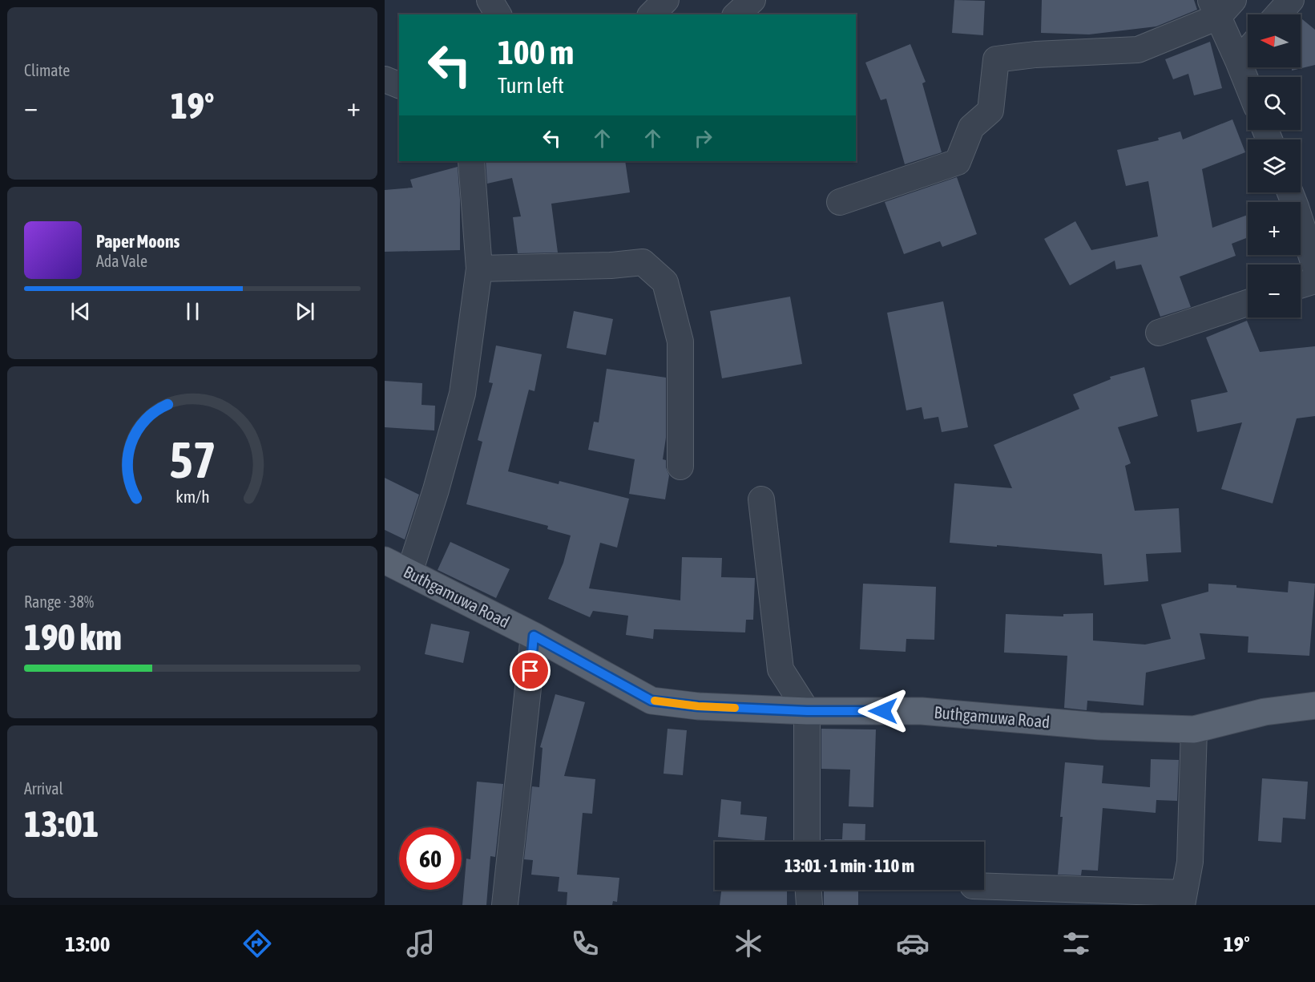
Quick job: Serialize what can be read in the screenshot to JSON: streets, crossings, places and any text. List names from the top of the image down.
{
  "streets": {
    "main road": ["Buthgamuwa Road"]
  },
  "north": "left",
  "page": {
    "tile": [
      "Climate",
      ["Range · 38%", "190 km"],
      ["Arrival", "13:01"]
    ],
    "map_buttons": ["+", "−"],
    "turn": ["100 m", "Turn left"],
    "heat": ["−", "19°", "+"],
    "song": ["Paper Moons", "Ada Vale"],
    "limit": "60",
    "trip": "13:01 · 1 min · 110 m",
    "tabs": ["13:00", "19°"],
    "gauge": ["57", "km/h"]
  }
}
